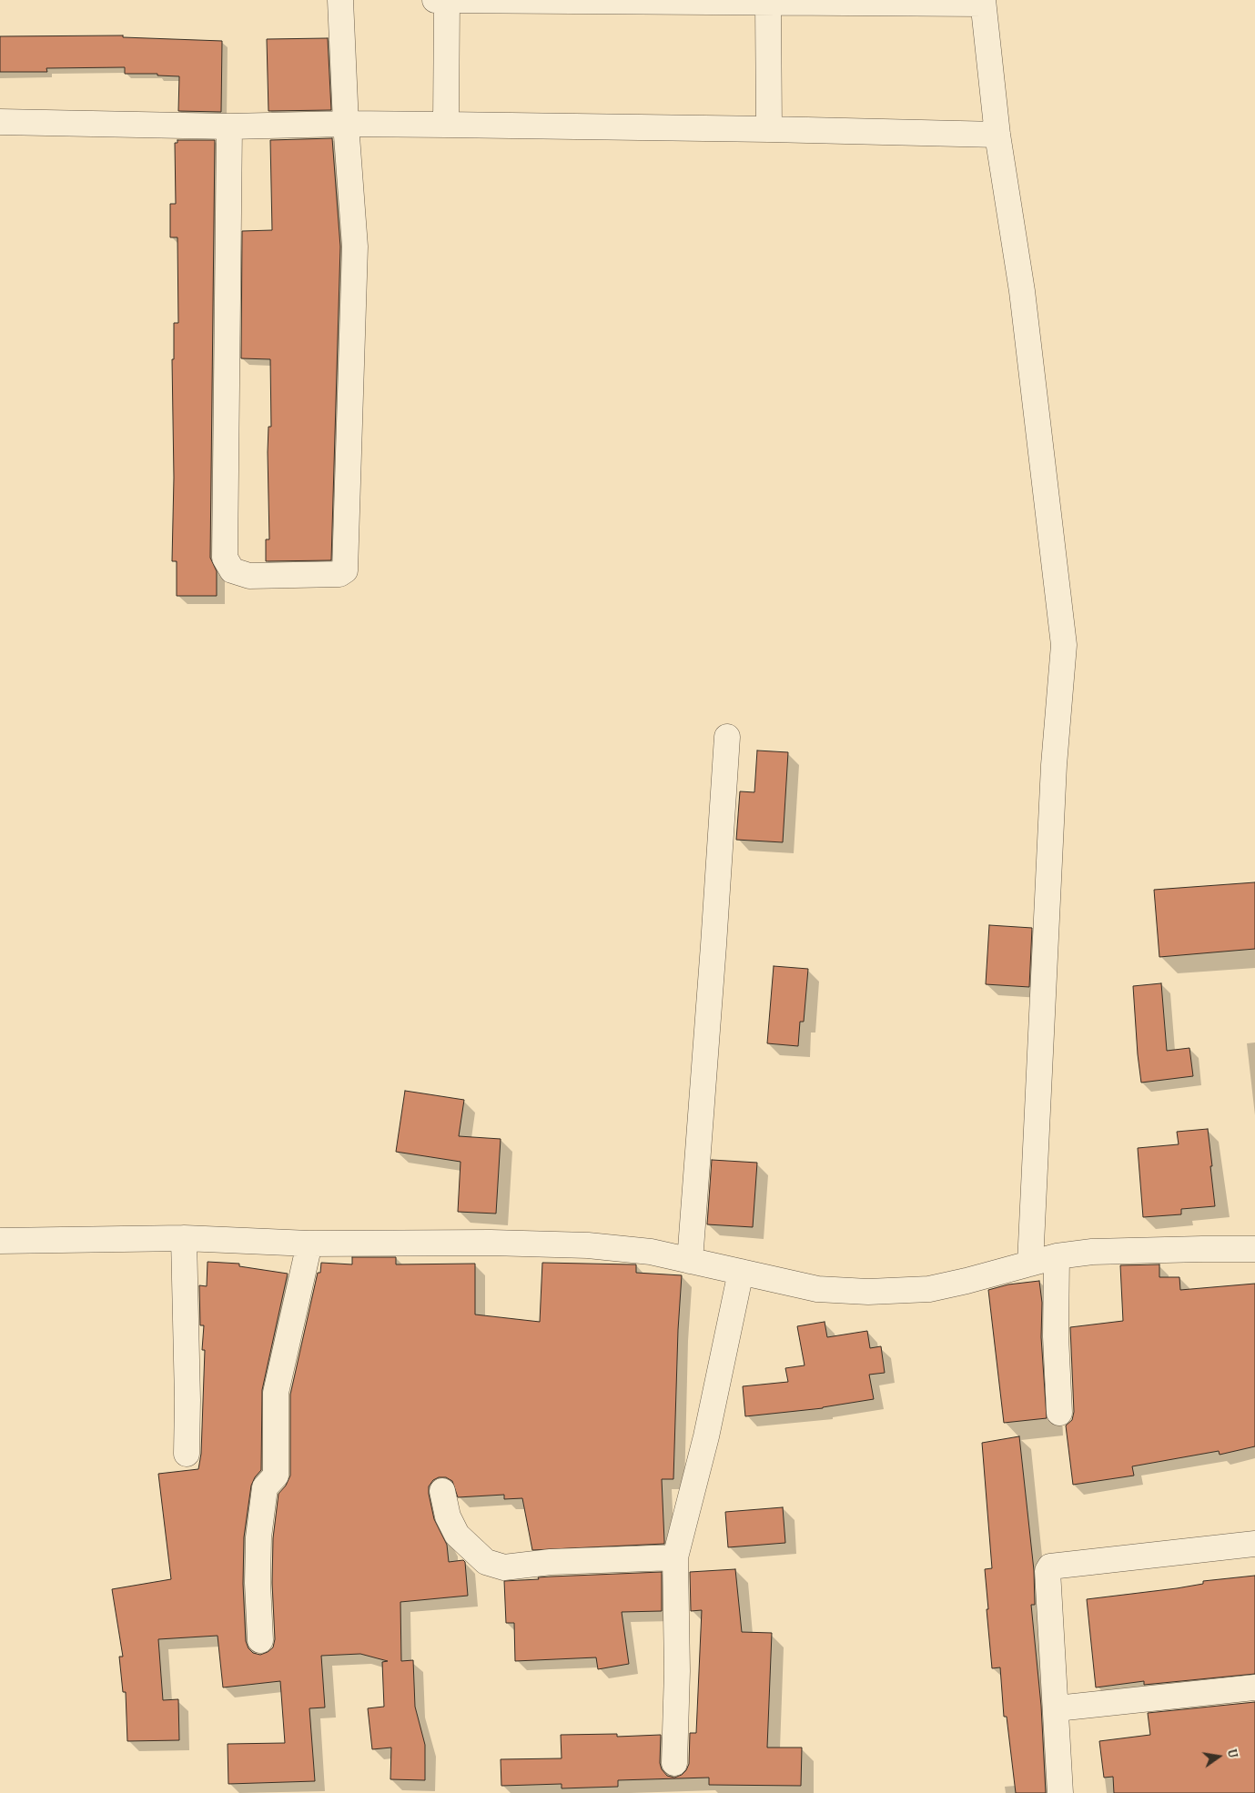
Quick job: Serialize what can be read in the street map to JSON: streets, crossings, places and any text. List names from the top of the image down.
{
  "north": "right"
}
